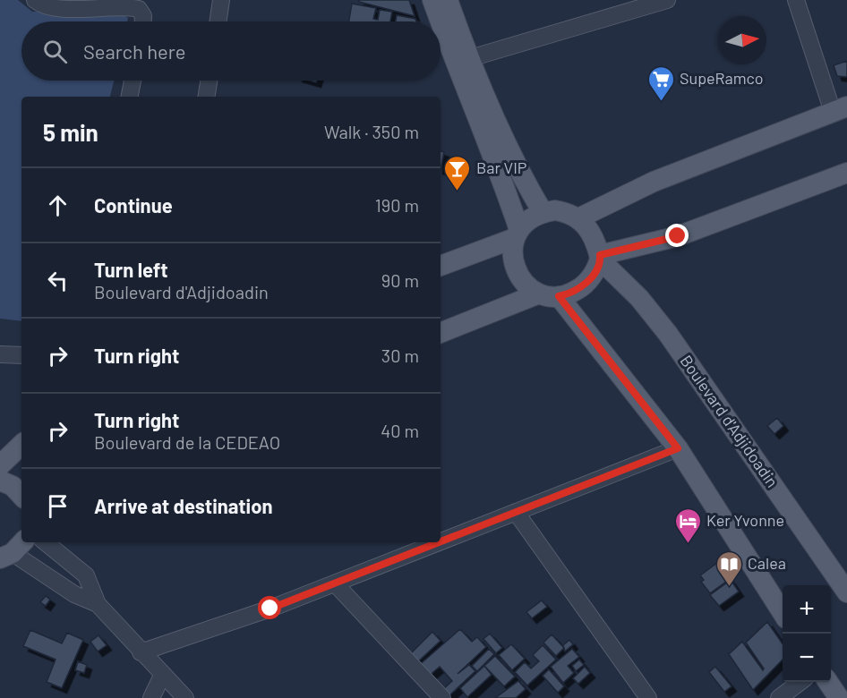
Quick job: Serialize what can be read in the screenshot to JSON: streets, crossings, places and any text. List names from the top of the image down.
{
  "streets": {
    "main road": ["Boulevard d'Adjidoadin"]
  },
  "places": {
    "supermarket": ["SupeRamco"],
    "bar": ["Bar VIP"],
    "hotel": ["Ker Yvonne"],
    "library": ["Calea"]
  },
  "north": "right",
  "page": {
    "search": "Search here",
    "heading": ["5 min", "Walk · 350 m"],
    "list": [
      ["Continue", "190 m"],
      ["Turn left", "Boulevard d'Adjidoadin", "90 m"],
      ["Turn right", "30 m"],
      ["Turn right", "Boulevard de la CEDEAO", "40 m"],
      "Arrive at destination"
    ],
    "map_buttons": ["+", "−"]
  }
}
